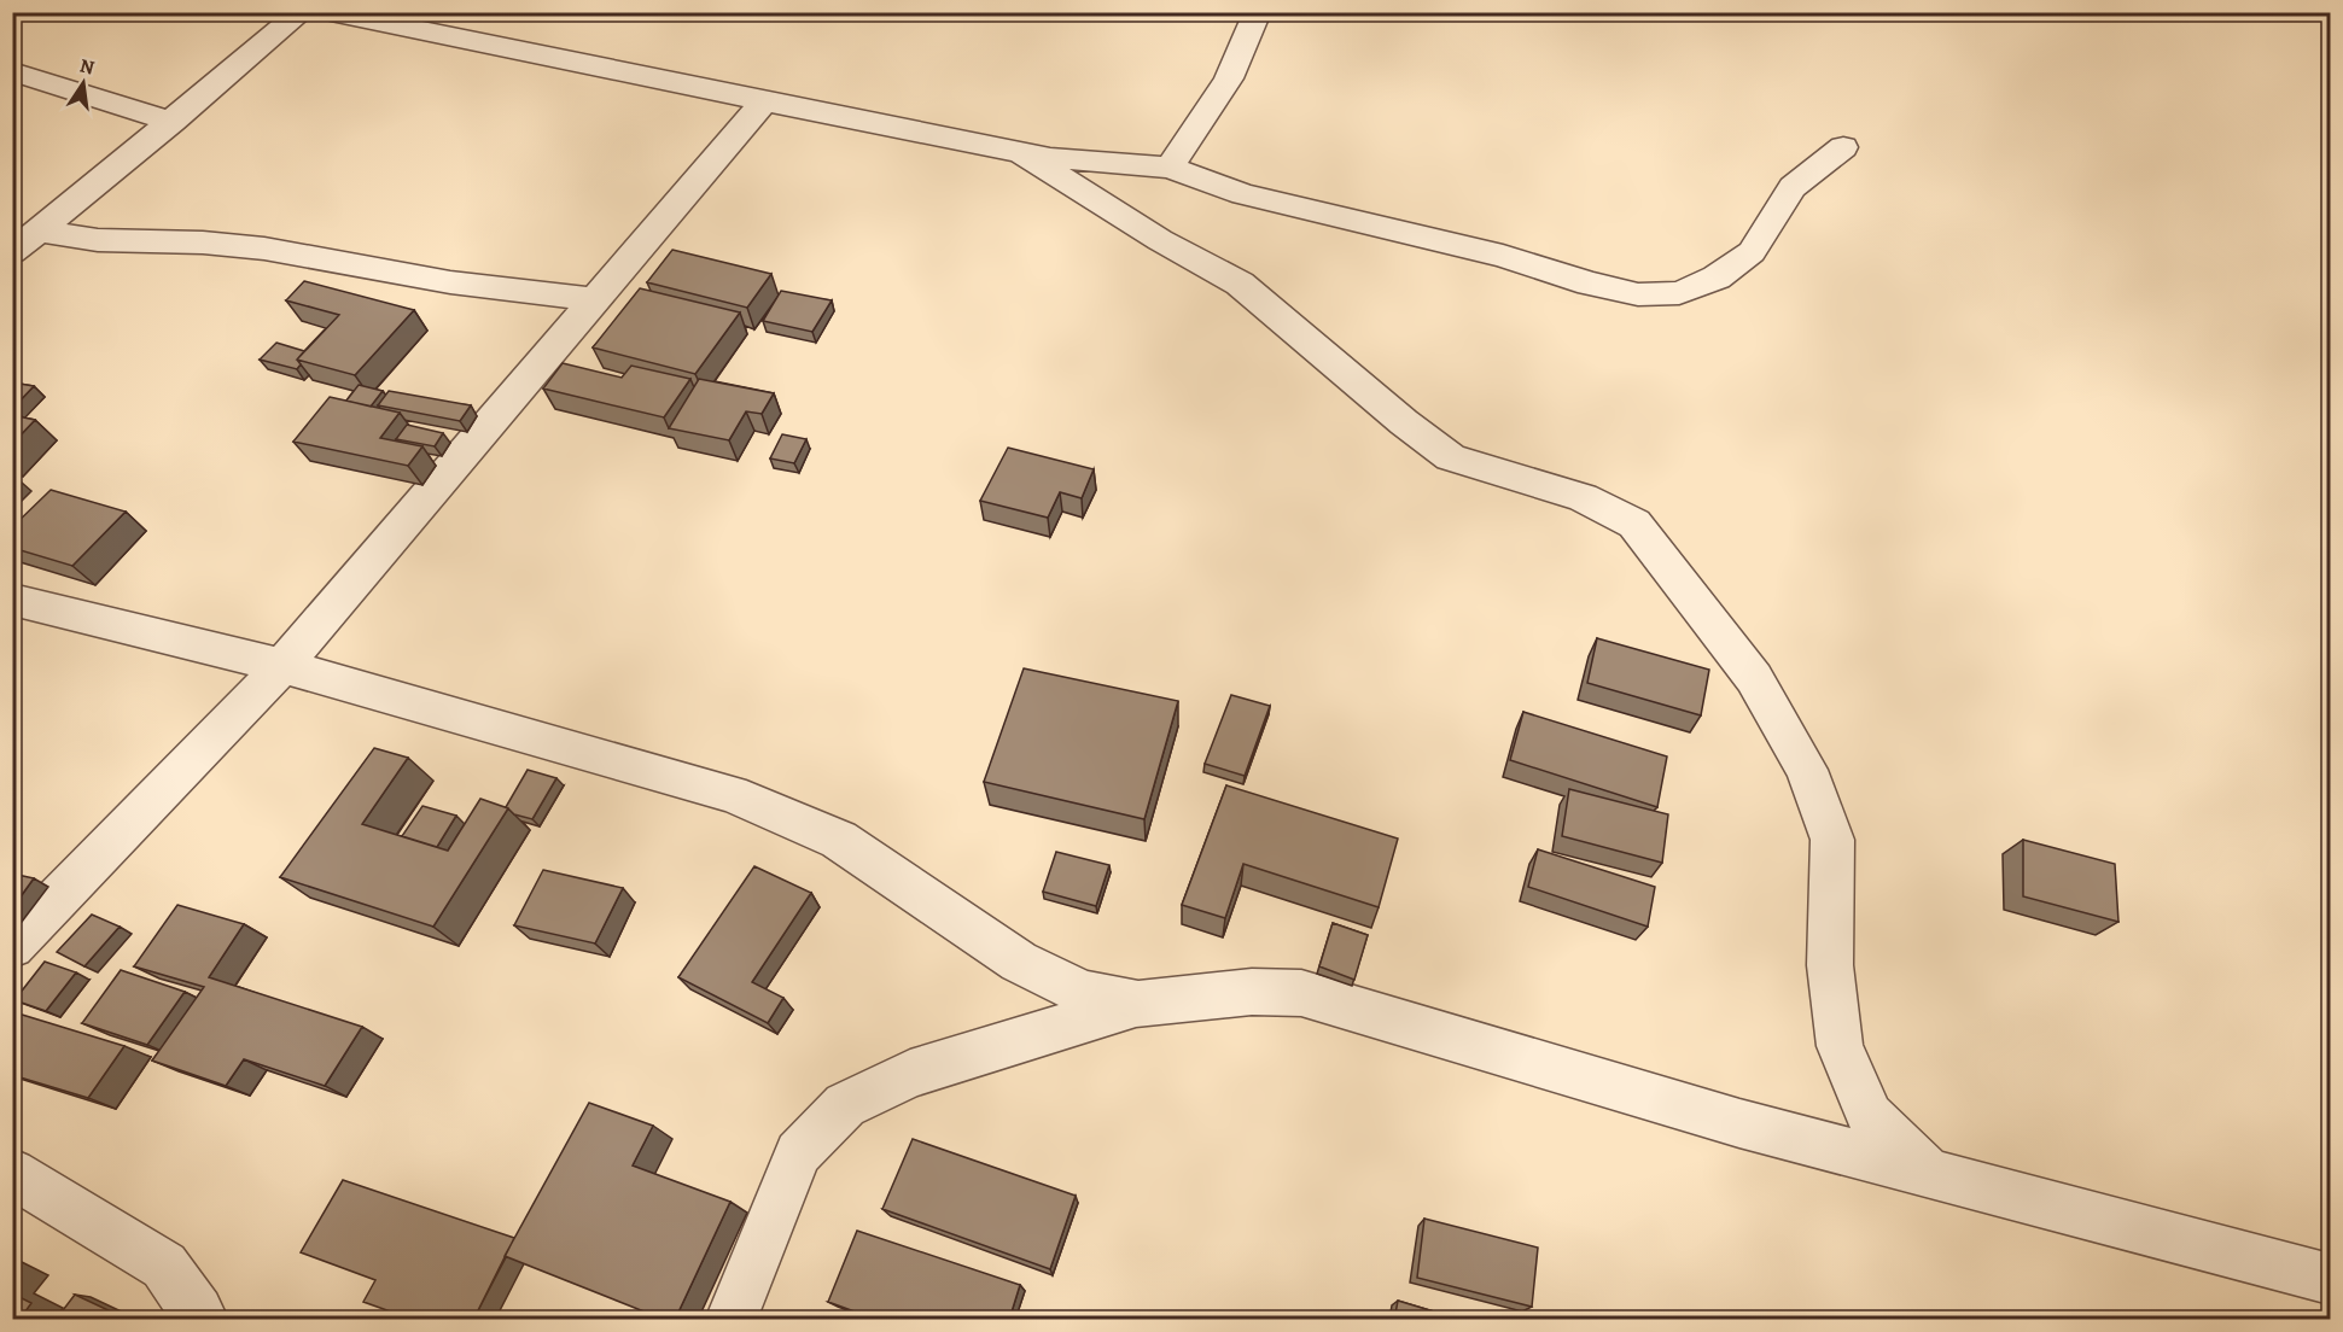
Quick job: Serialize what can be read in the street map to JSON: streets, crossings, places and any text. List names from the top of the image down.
{
  "north": "top"
}
